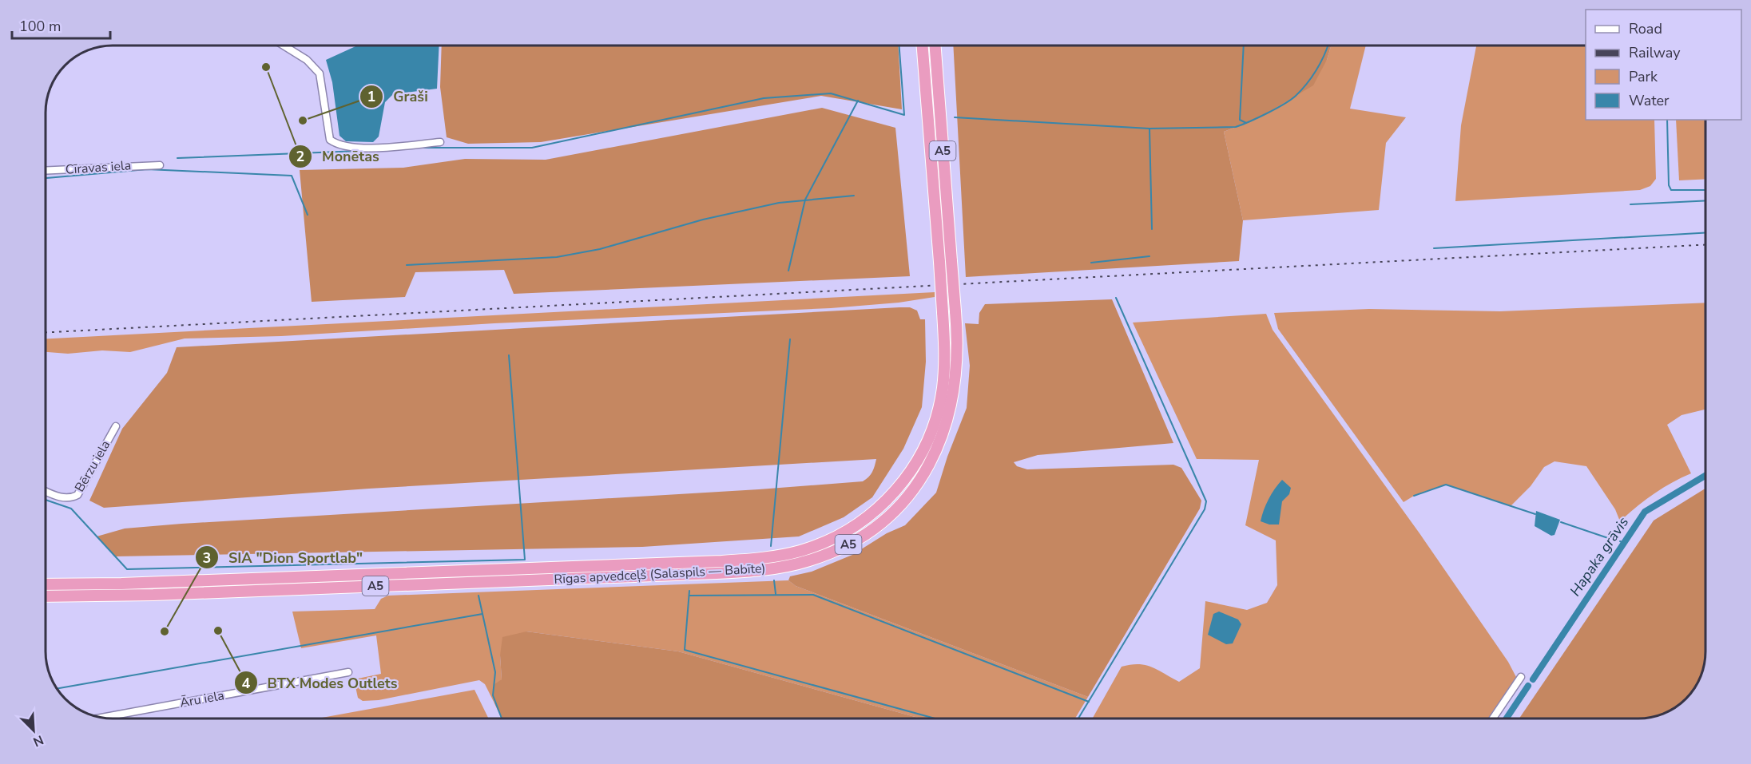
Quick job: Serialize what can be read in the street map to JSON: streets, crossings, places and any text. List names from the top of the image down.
{
  "streets": {
    "highway": ["A5", "Rīgas apvedceļš (Salaspils — Babīte)"],
    "street": ["Cīravas iela", "Bērzu iela", "Āru iela"]
  },
  "water": ["Hapaka grāvis"],
  "places": [
    "Monētas",
    "Graši",
    "BTX Modes Outlets",
    "SIA \"Dion Sportlab\""
  ],
  "legend": [
    "Road",
    "Railway",
    "Park",
    "Water"
  ],
  "scale_bar": "100 m",
  "north": "bottom right"
}
